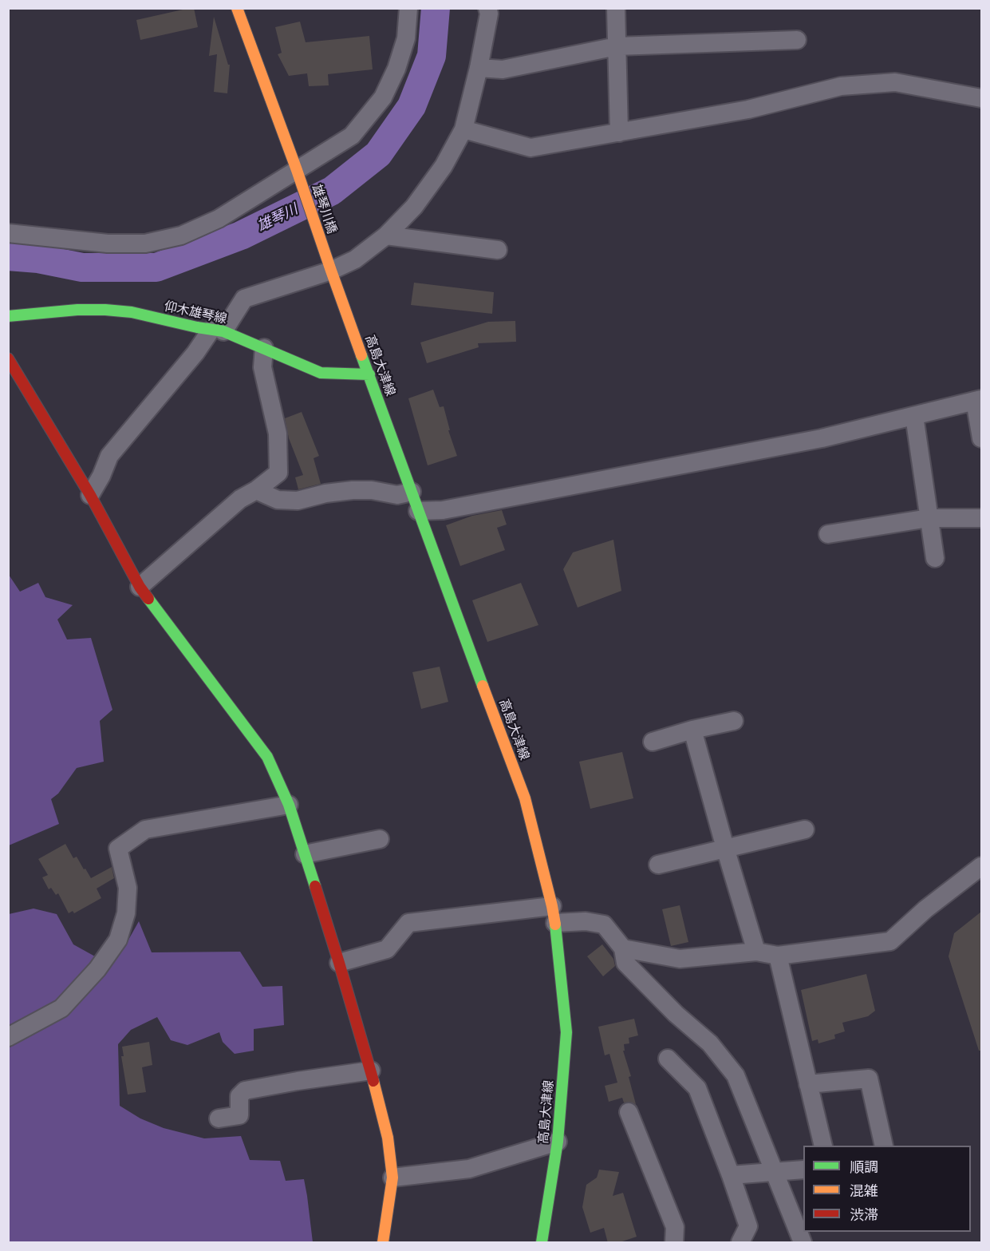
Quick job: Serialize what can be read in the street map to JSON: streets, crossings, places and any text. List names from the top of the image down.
{
  "streets": {
    "main road": ["雄琴川橋", "仰木雄琴線", "高島大津線"]
  },
  "crossings": [
    ["雄琴川橋", "高島大津線"],
    ["仰木雄琴線", "高島大津線"]
  ],
  "water": ["雄琴川"],
  "legend": ["順調", "混雑", "渋滞"]
}
